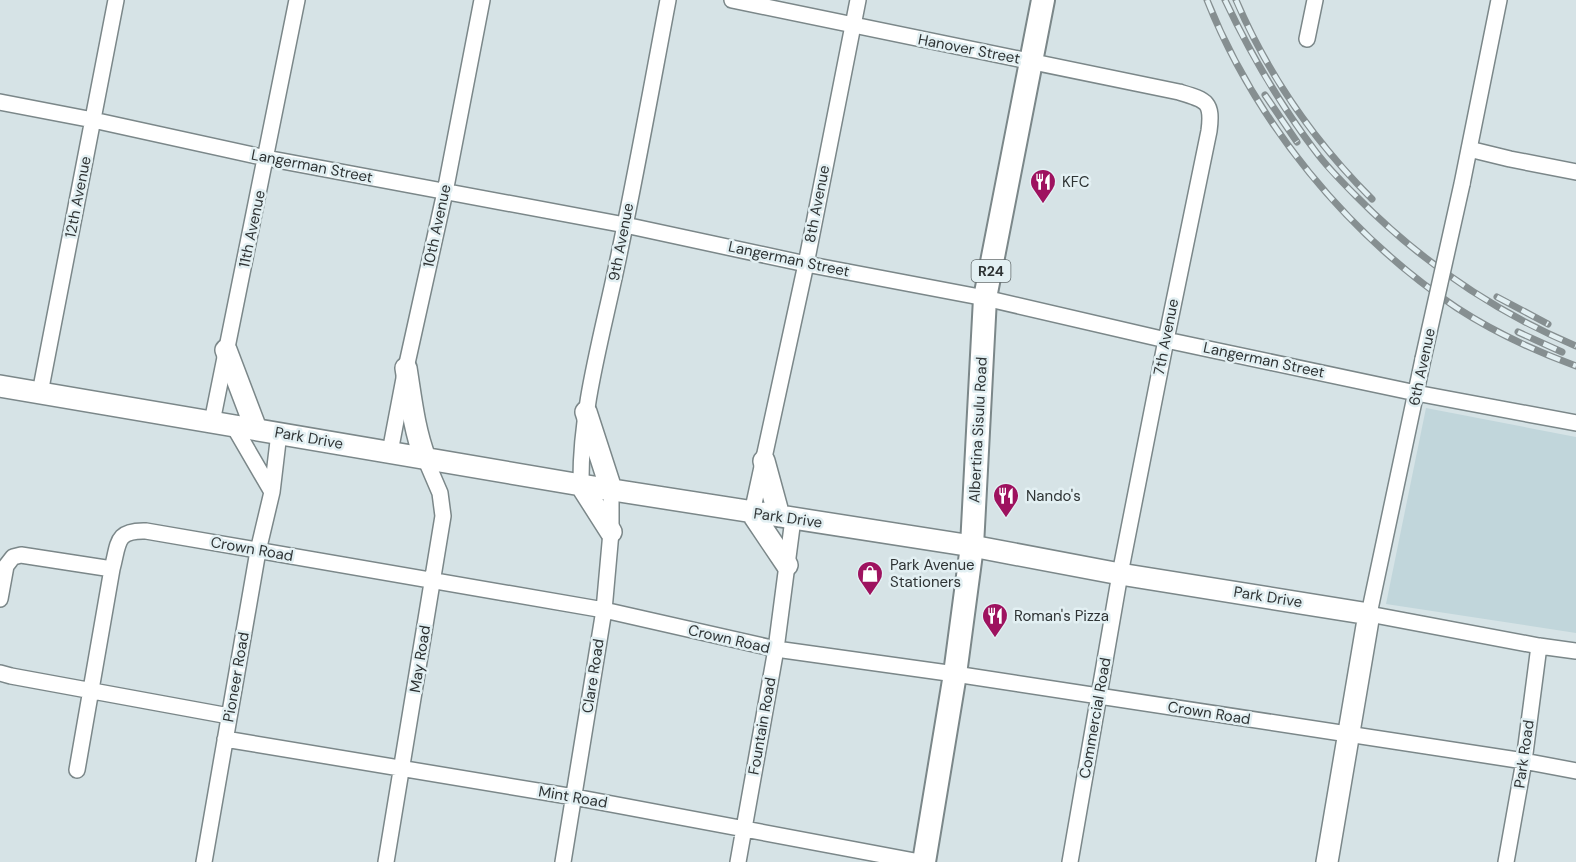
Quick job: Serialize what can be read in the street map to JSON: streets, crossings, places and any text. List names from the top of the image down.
{
  "streets": {
    "main road": ["R24", "Albertina Sisulu Road"],
    "street": [
      "Hanover Street",
      "Langerman Street",
      "12th Avenue",
      "8th Avenue",
      "10th Avenue",
      "11th Avenue",
      "9th Avenue",
      "7th Avenue",
      "6th Avenue",
      "Park Drive",
      "Crown Road",
      "May Road",
      "Clare Road",
      "Pioneer Road",
      "Commercial Road",
      "Fountain Road",
      "Park Road",
      "Mint Road"
    ]
  },
  "crossings": [
    ["Hanover Street", "8th Avenue"],
    ["Hanover Street", "7th Avenue"],
    ["Hanover Street", "Albertina Sisulu Road"],
    ["Langerman Street", "12th Avenue"],
    ["Langerman Street", "8th Avenue"],
    ["Langerman Street", "10th Avenue"],
    ["Langerman Street", "11th Avenue"],
    ["Langerman Street", "9th Avenue"],
    ["Langerman Street", "7th Avenue"],
    ["Langerman Street", "6th Avenue"],
    ["Langerman Street", "Albertina Sisulu Road"],
    ["12th Avenue", "Park Drive"],
    ["8th Avenue", "Park Drive"],
    ["10th Avenue", "Park Drive"],
    ["11th Avenue", "Park Drive"],
    ["9th Avenue", "Park Drive"],
    ["7th Avenue", "Park Drive"],
    ["7th Avenue", "Commercial Road"],
    ["6th Avenue", "Park Drive"],
    ["6th Avenue", "Crown Road"],
    ["Albertina Sisulu Road", "Park Drive"],
    ["Albertina Sisulu Road", "Crown Road"],
    ["Albertina Sisulu Road", "Mint Road"],
    ["Park Drive", "May Road"],
    ["Park Drive", "Clare Road"],
    ["Park Drive", "Pioneer Road"],
    ["Park Drive", "Commercial Road"],
    ["Park Drive", "Fountain Road"],
    ["Park Drive", "Park Road"],
    ["Crown Road", "May Road"],
    ["Crown Road", "Clare Road"],
    ["Crown Road", "Pioneer Road"],
    ["Crown Road", "Commercial Road"],
    ["Crown Road", "Fountain Road"],
    ["Crown Road", "Park Road"],
    ["May Road", "Mint Road"],
    ["Clare Road", "Mint Road"],
    ["Pioneer Road", "Mint Road"],
    ["Fountain Road", "Mint Road"]
  ],
  "places": {
    "restaurant": ["KFC", "Nando's", "Roman's Pizza"],
    "shop": ["Park Avenue Stationers"]
  }
}
